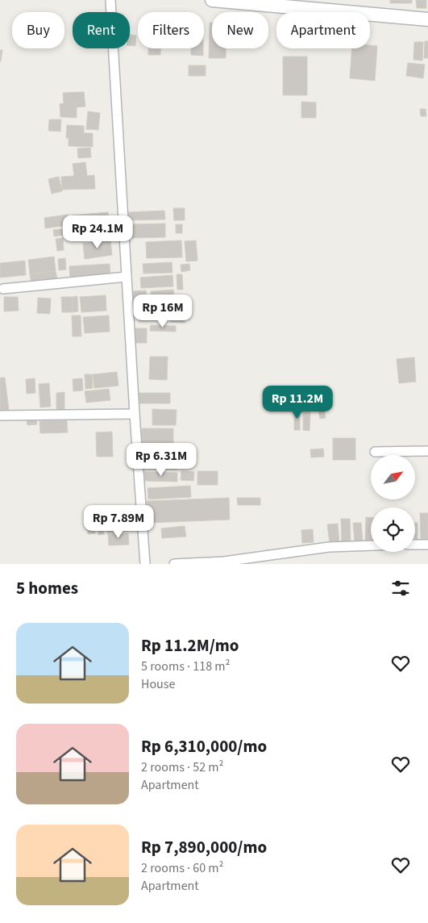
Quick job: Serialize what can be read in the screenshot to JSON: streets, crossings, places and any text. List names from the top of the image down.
{
  "north": "top right",
  "page": {
    "chip": [
      "Buy",
      "Rent",
      "Filters",
      "New",
      "Apartment"
    ],
    "price": [
      "Rp 24.1M",
      "Rp 16M",
      "Rp 11.2M",
      "Rp 6.31M",
      "Rp 7.89M"
    ],
    "heading": "5 homes",
    "list": [
      {
        "name": "Rp 11.2M/mo",
        "note": "5 rooms · 118 m² · House"
      },
      {
        "name": "Rp 6,310,000/mo",
        "note": "2 rooms · 52 m² · Apartment"
      },
      {
        "name": "Rp 7,890,000/mo",
        "note": "2 rooms · 60 m² · Apartment"
      }
    ]
  }
}
